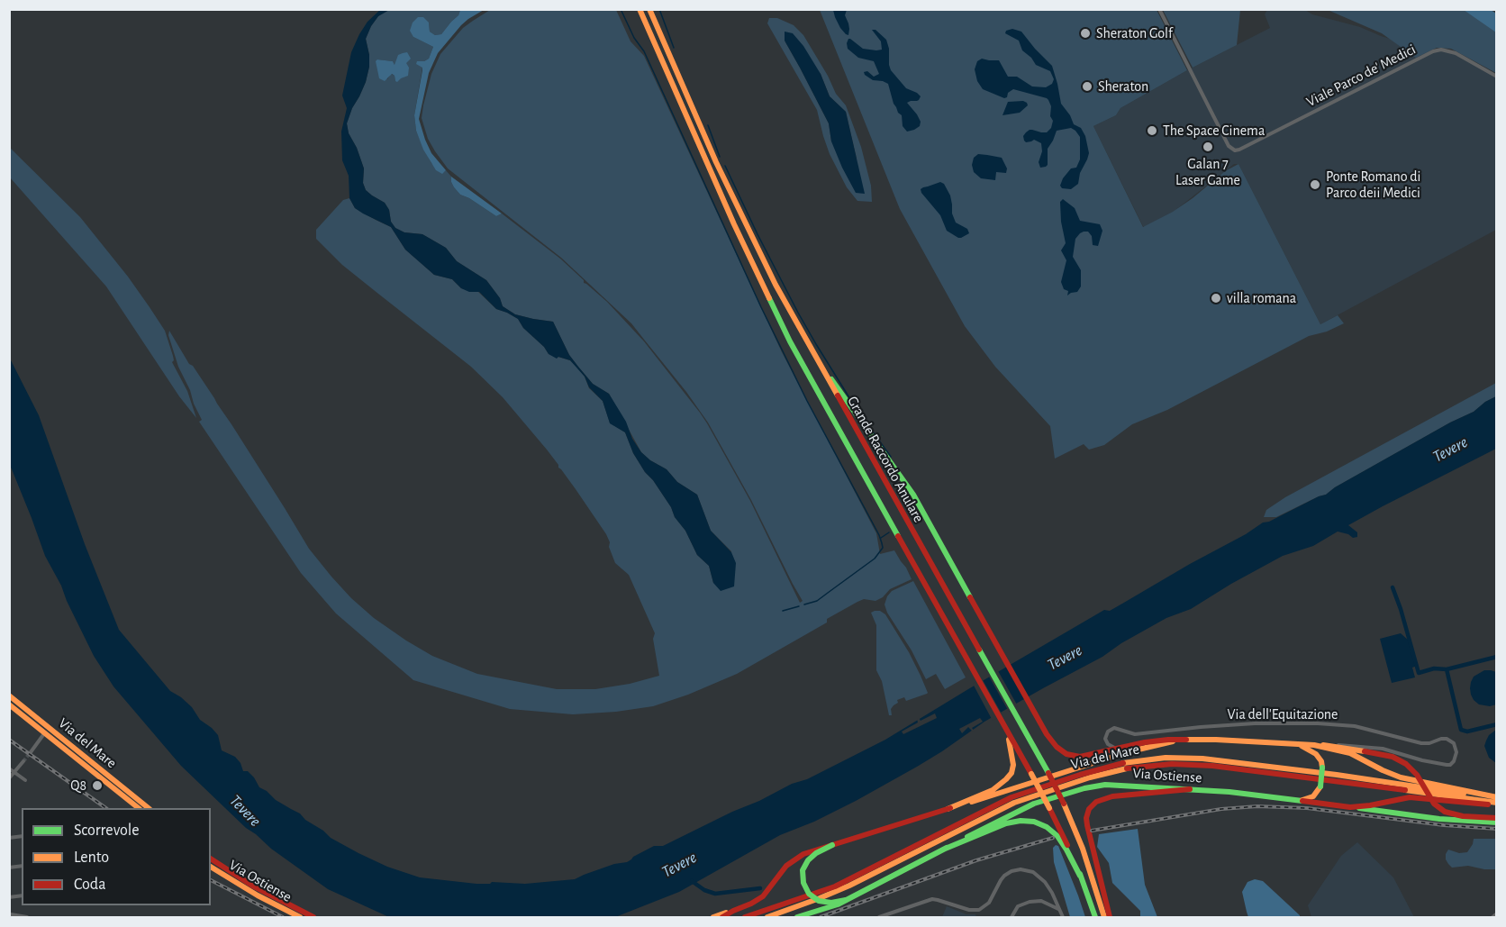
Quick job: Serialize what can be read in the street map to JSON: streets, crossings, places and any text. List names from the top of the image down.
{
  "streets": {
    "main road": ["Grande Raccordo Anulare", "Via del Mare", "Via Ostiense"],
    "street": ["Viale Parco de' Medici", "Via dell'Equitazione"]
  },
  "crossings": [
    ["Via dell'Equitazione", "Via Ostiense"]
  ],
  "water": ["Tevere"],
  "places": [
    "Sheraton Golf",
    "Sheraton",
    "The Space Cinema",
    "Galan 7 Laser Game",
    "Ponte Romano di Parco deii Medici",
    "villa romana",
    "Q8"
  ],
  "legend": ["Scorrevole", "Lento", "Coda"]
}
